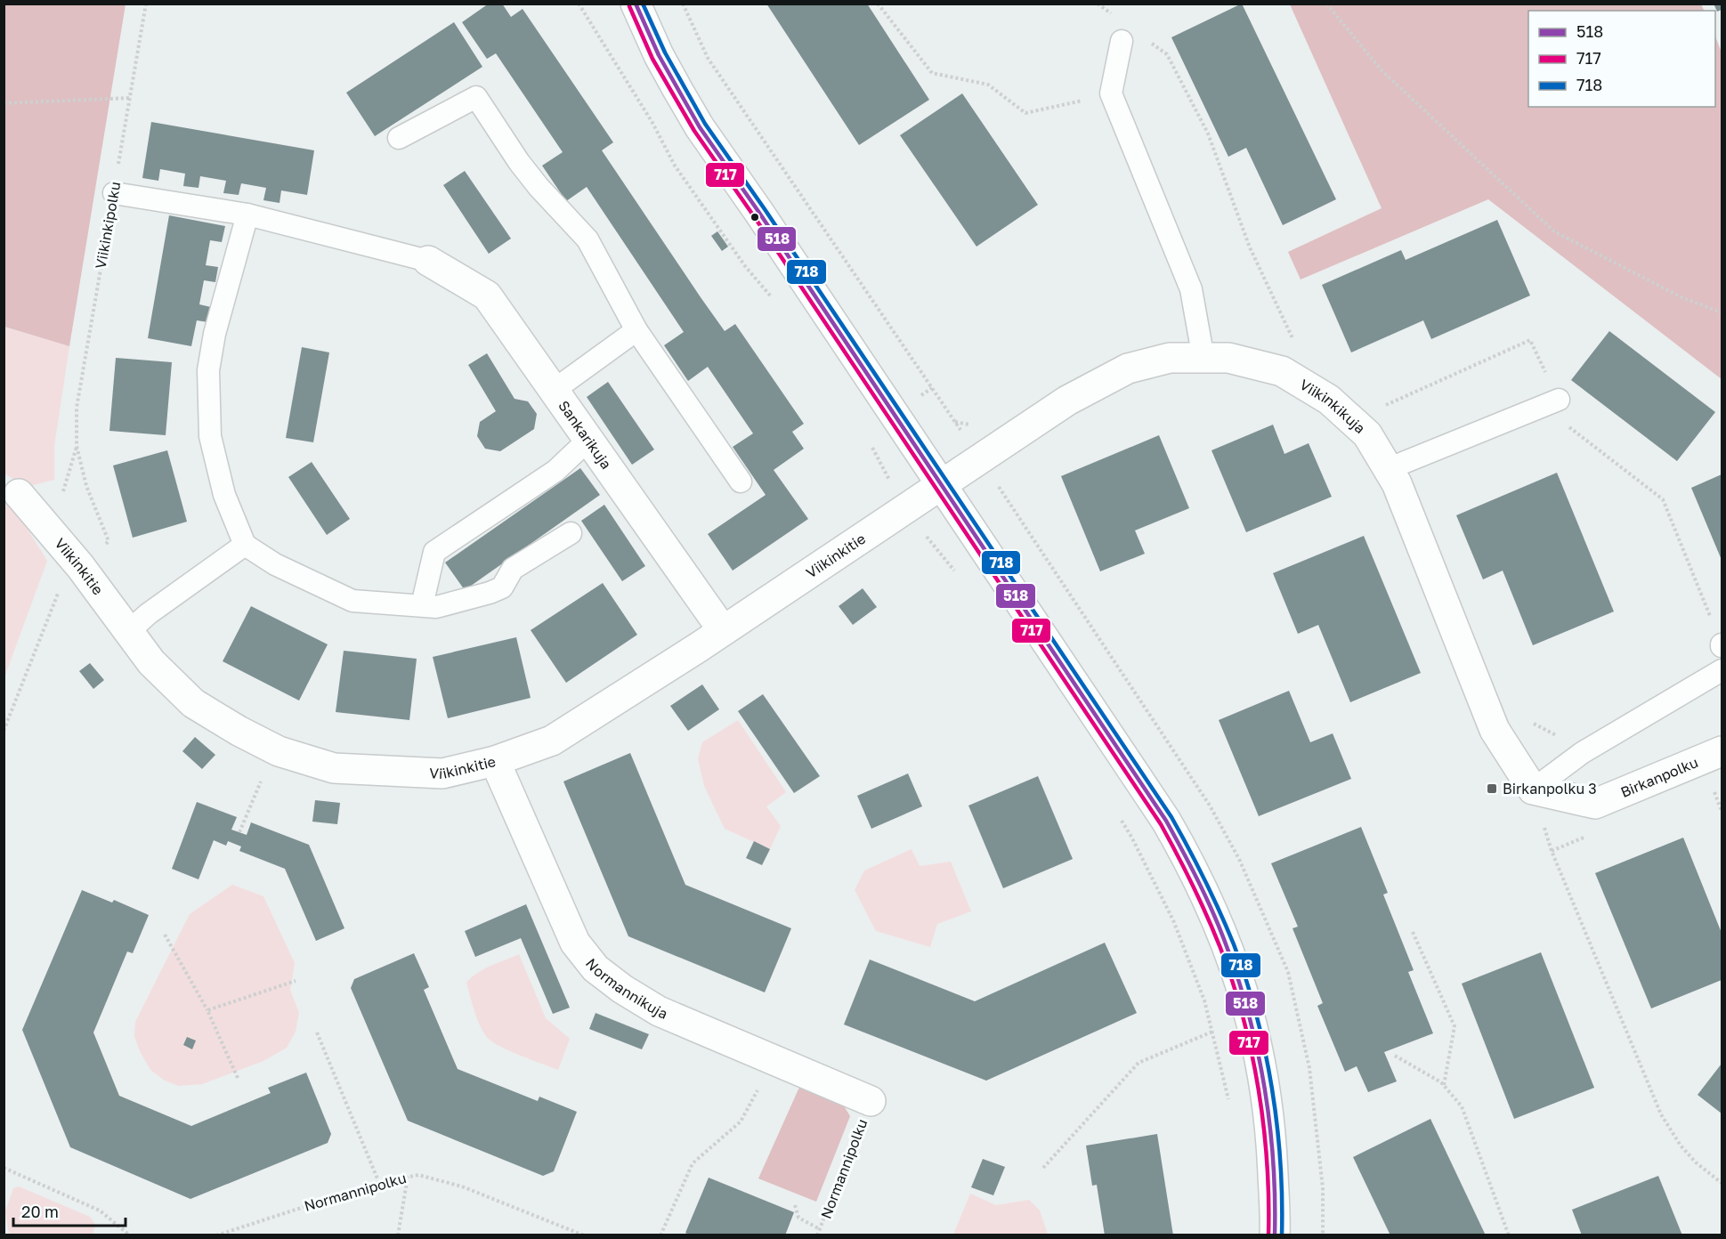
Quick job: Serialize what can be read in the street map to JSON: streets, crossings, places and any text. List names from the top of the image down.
{
  "streets": {
    "street": [
      "Viikinkikuja",
      "Sankarikuja",
      "Viikinkitie",
      "Birkanpolku",
      "Normannikuja"
    ],
    "path": ["Viikinkipolku", "Normannipolku"]
  },
  "crossings": [
    ["Viikinkipolku", "Viikinkitie"],
    ["Viikinkikuja", "Viikinkitie"],
    ["Viikinkikuja", "Birkanpolku"],
    ["Sankarikuja", "Viikinkitie"],
    ["Viikinkitie", "Normannikuja"],
    ["Normannikuja", "Normannipolku"]
  ],
  "places": {
    "transit": ["Birkanpolku 3"]
  },
  "lines": ["transit line 518", "transit line 718", "transit line 717"],
  "legend": ["518", "717", "718"],
  "scale_bar": "20 m"
}
